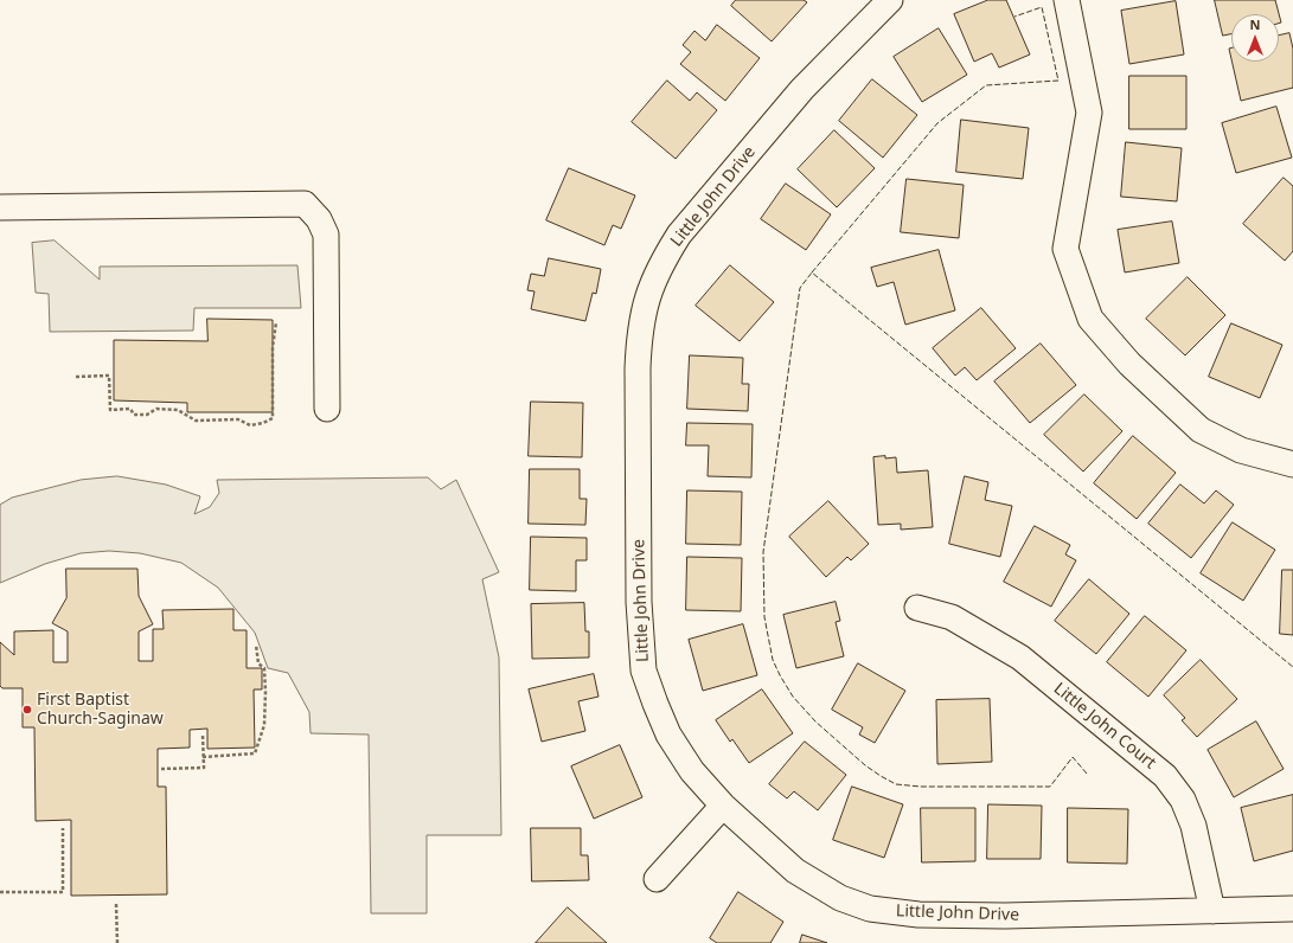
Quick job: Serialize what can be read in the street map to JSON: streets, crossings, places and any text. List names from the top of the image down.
{
  "streets": {
    "street": ["Little John Drive", "Little John Court"]
  },
  "crossings": [
    ["Little John Drive", "Little John Court"]
  ],
  "places": ["First Baptist Church-Saginaw"],
  "north": "top"
}
